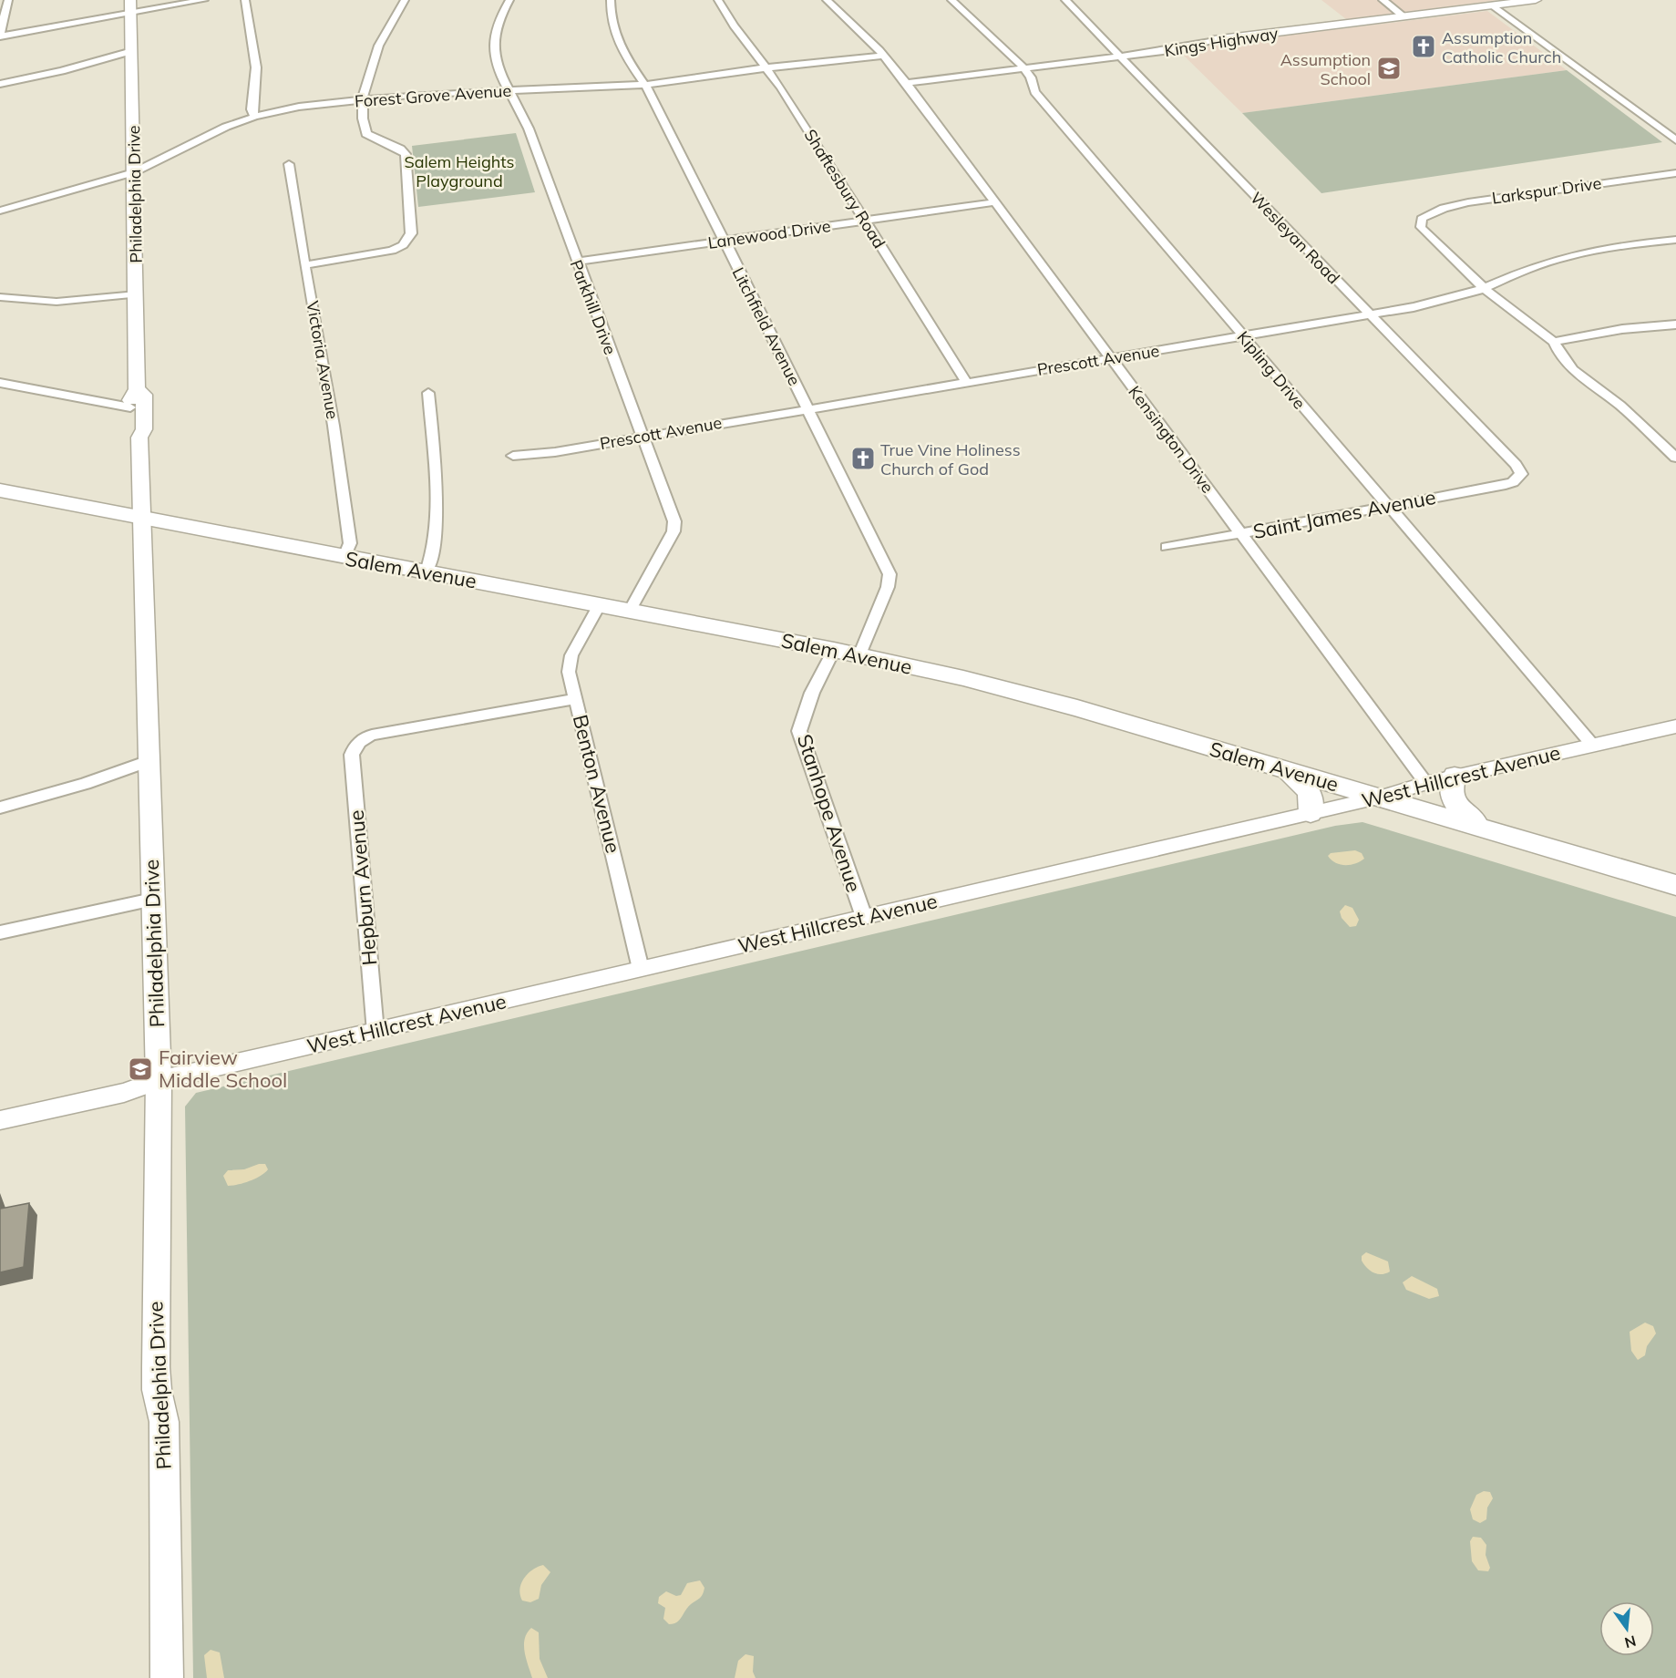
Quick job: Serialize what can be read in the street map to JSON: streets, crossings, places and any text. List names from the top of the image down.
{
  "streets": {
    "main road": ["Philadelphia Drive", "Salem Avenue"],
    "street": [
      "Kings Highway",
      "Forest Grove Avenue",
      "Shaftesbury Road",
      "Larkspur Drive",
      "Lanewood Drive",
      "Wesleyan Road",
      "Parkhill Drive",
      "Litchfield Avenue",
      "Victoria Avenue",
      "Prescott Avenue",
      "Kipling Drive",
      "Kensington Drive",
      "Saint James Avenue",
      "West Hillcrest Avenue",
      "Benton Avenue",
      "Stanhope Avenue",
      "Hepburn Avenue"
    ]
  },
  "crossings": [
    ["Kings Highway", "Wesleyan Road"],
    ["Kings Highway", "Kipling Drive"],
    ["Kings Highway", "Kensington Drive"],
    ["Forest Grove Avenue", "Shaftesbury Road"],
    ["Forest Grove Avenue", "Philadelphia Drive"],
    ["Forest Grove Avenue", "Parkhill Drive"],
    ["Forest Grove Avenue", "Litchfield Avenue"],
    ["Forest Grove Avenue", "Kensington Drive"],
    ["Shaftesbury Road", "Lanewood Drive"],
    ["Shaftesbury Road", "Prescott Avenue"],
    ["Larkspur Drive", "Prescott Avenue"],
    ["Philadelphia Drive", "Salem Avenue"],
    ["Philadelphia Drive", "West Hillcrest Avenue"],
    ["Lanewood Drive", "Parkhill Drive"],
    ["Lanewood Drive", "Litchfield Avenue"],
    ["Lanewood Drive", "Kensington Drive"],
    ["Wesleyan Road", "Prescott Avenue"],
    ["Wesleyan Road", "Saint James Avenue"],
    ["Parkhill Drive", "Prescott Avenue"],
    ["Parkhill Drive", "Salem Avenue"],
    ["Litchfield Avenue", "Prescott Avenue"],
    ["Litchfield Avenue", "Salem Avenue"],
    ["Victoria Avenue", "Salem Avenue"],
    ["Prescott Avenue", "Kipling Drive"],
    ["Prescott Avenue", "Kensington Drive"],
    ["Kipling Drive", "Saint James Avenue"],
    ["Kipling Drive", "West Hillcrest Avenue"],
    ["Kensington Drive", "Saint James Avenue"],
    ["Kensington Drive", "West Hillcrest Avenue"],
    ["Salem Avenue", "West Hillcrest Avenue"],
    ["Salem Avenue", "Benton Avenue"],
    ["Salem Avenue", "Stanhope Avenue"],
    ["West Hillcrest Avenue", "Benton Avenue"],
    ["West Hillcrest Avenue", "Stanhope Avenue"],
    ["West Hillcrest Avenue", "Hepburn Avenue"],
    ["Benton Avenue", "Hepburn Avenue"]
  ],
  "parks": ["Salem Heights Playground"],
  "places": {
    "church": ["Assumption Catholic Church", "True Vine Holiness Church of God"],
    "school or university": ["Assumption School", "Fairview Middle School"]
  },
  "north": "bottom"
}
